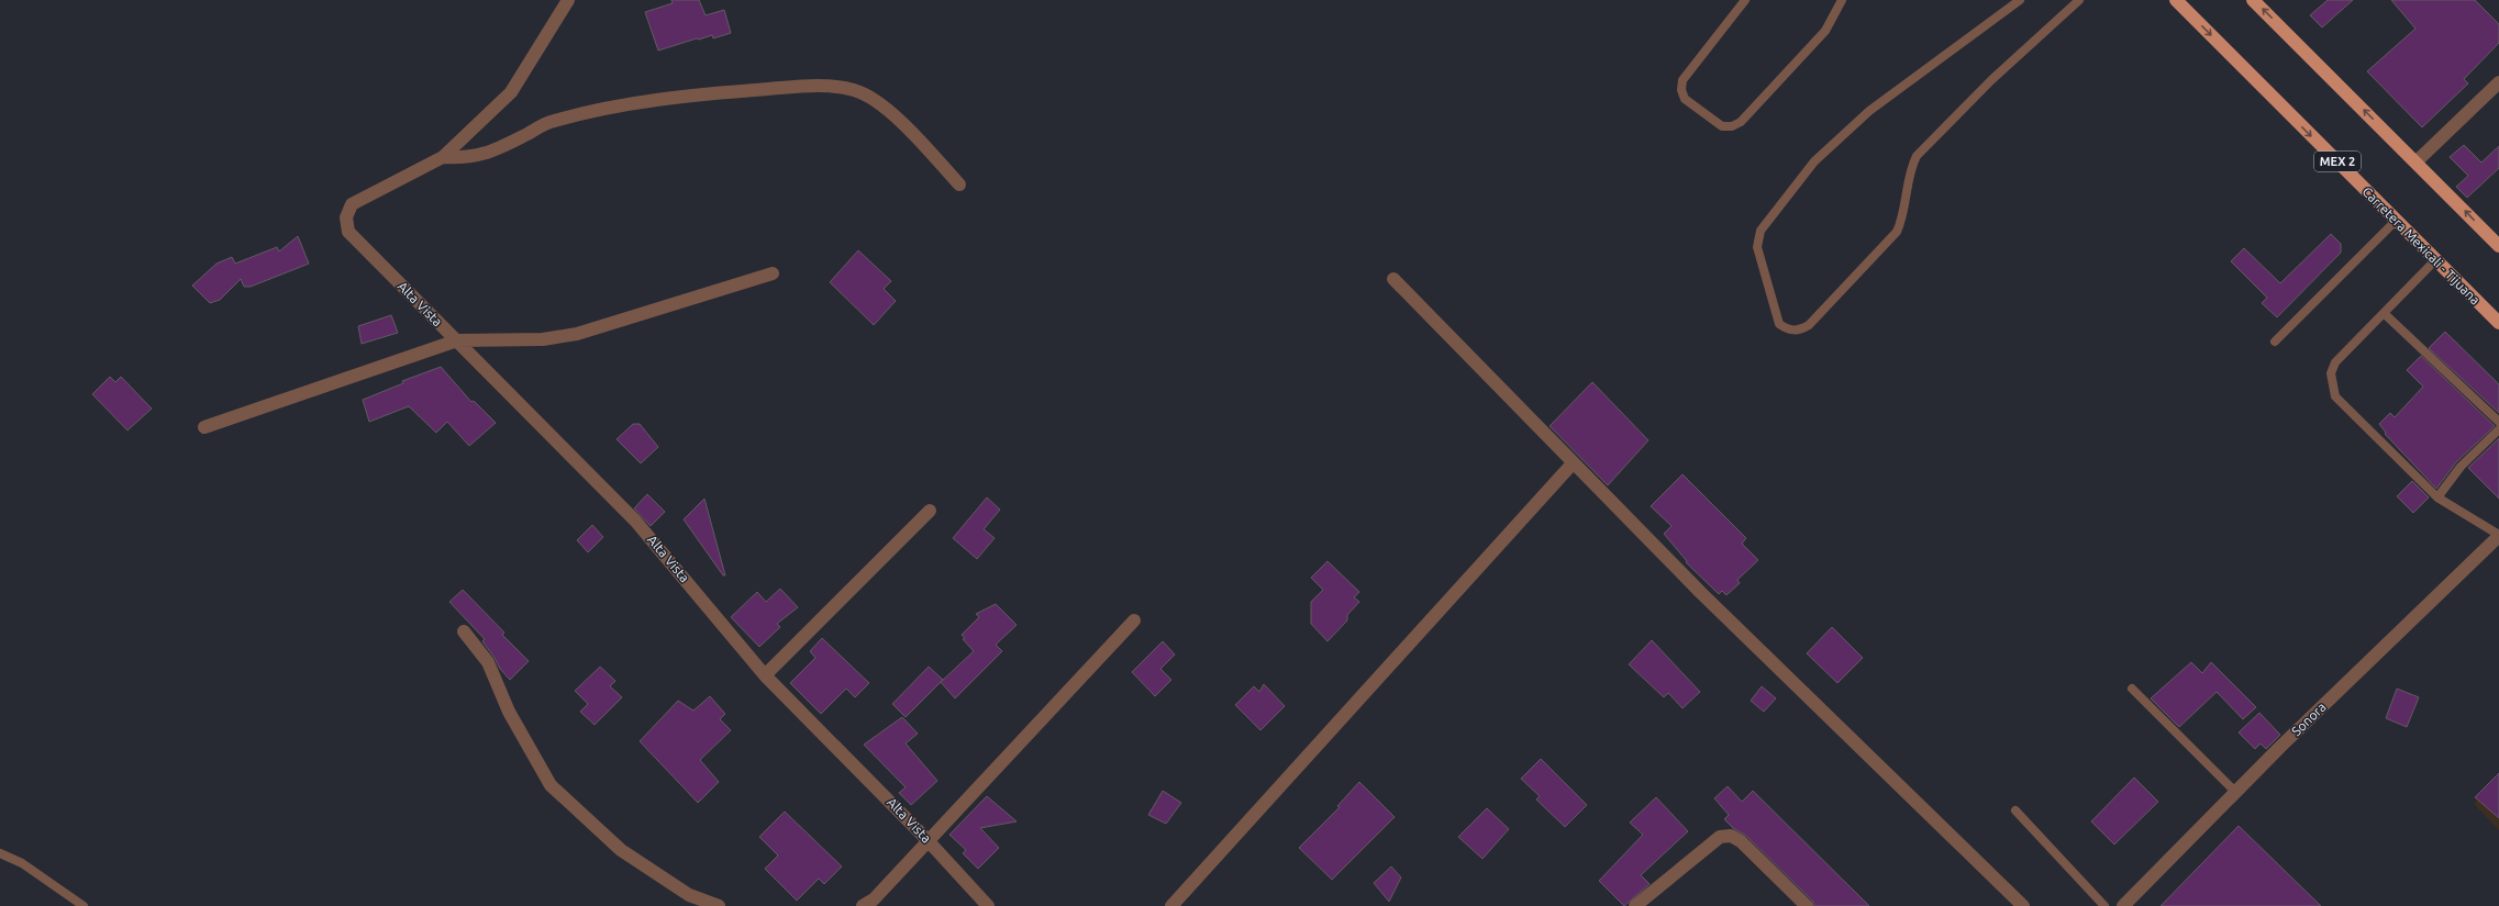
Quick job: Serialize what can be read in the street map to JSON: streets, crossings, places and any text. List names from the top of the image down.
{
  "streets": {
    "main road": ["MEX 2", "Carretera Mexicali - Tijuana"],
    "street": ["Alta Vista", "Sonora"]
  }
}
